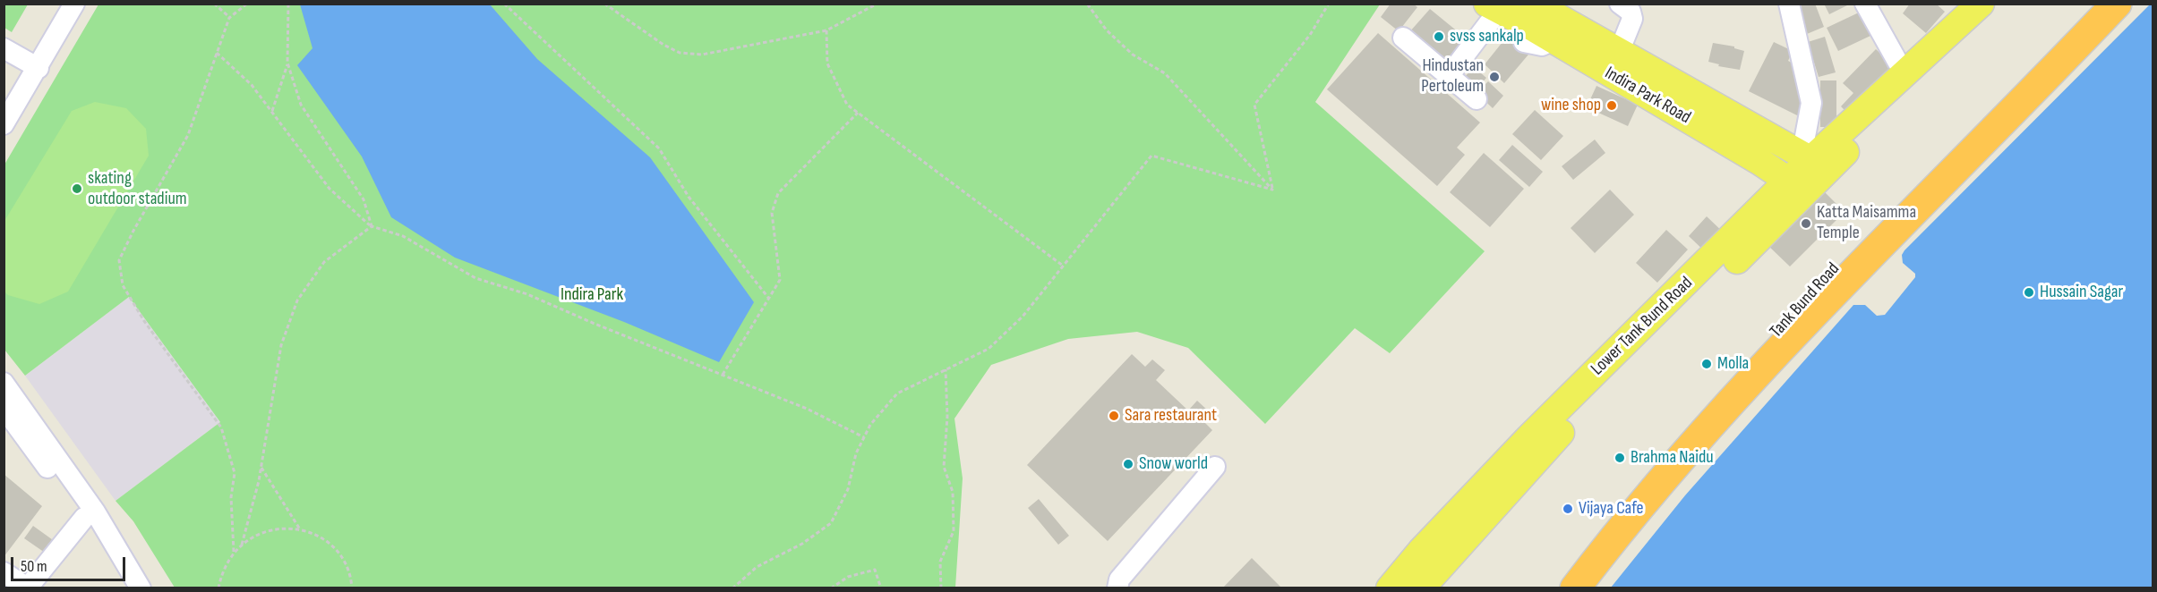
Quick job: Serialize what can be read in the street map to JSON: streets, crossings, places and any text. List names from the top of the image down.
{
  "streets": {
    "highway": ["Tank Bund Road"],
    "main road": ["Indira Park Road", "Lower Tank Bund Road"]
  },
  "crossings": [
    ["Indira Park Road", "Lower Tank Bund Road"]
  ],
  "parks": ["Indira Park"],
  "places": [
    "svss sankalp",
    "Hindustan Pertoleum",
    "wine shop",
    "skating outdoor stadium",
    "Katta Maisamma Temple",
    "Hussain Sagar",
    "Molla",
    "Sara restaurant",
    "Brahma Naidu",
    "Snow world",
    "Vijaya Cafe"
  ],
  "scale_bar": "50 m"
}
